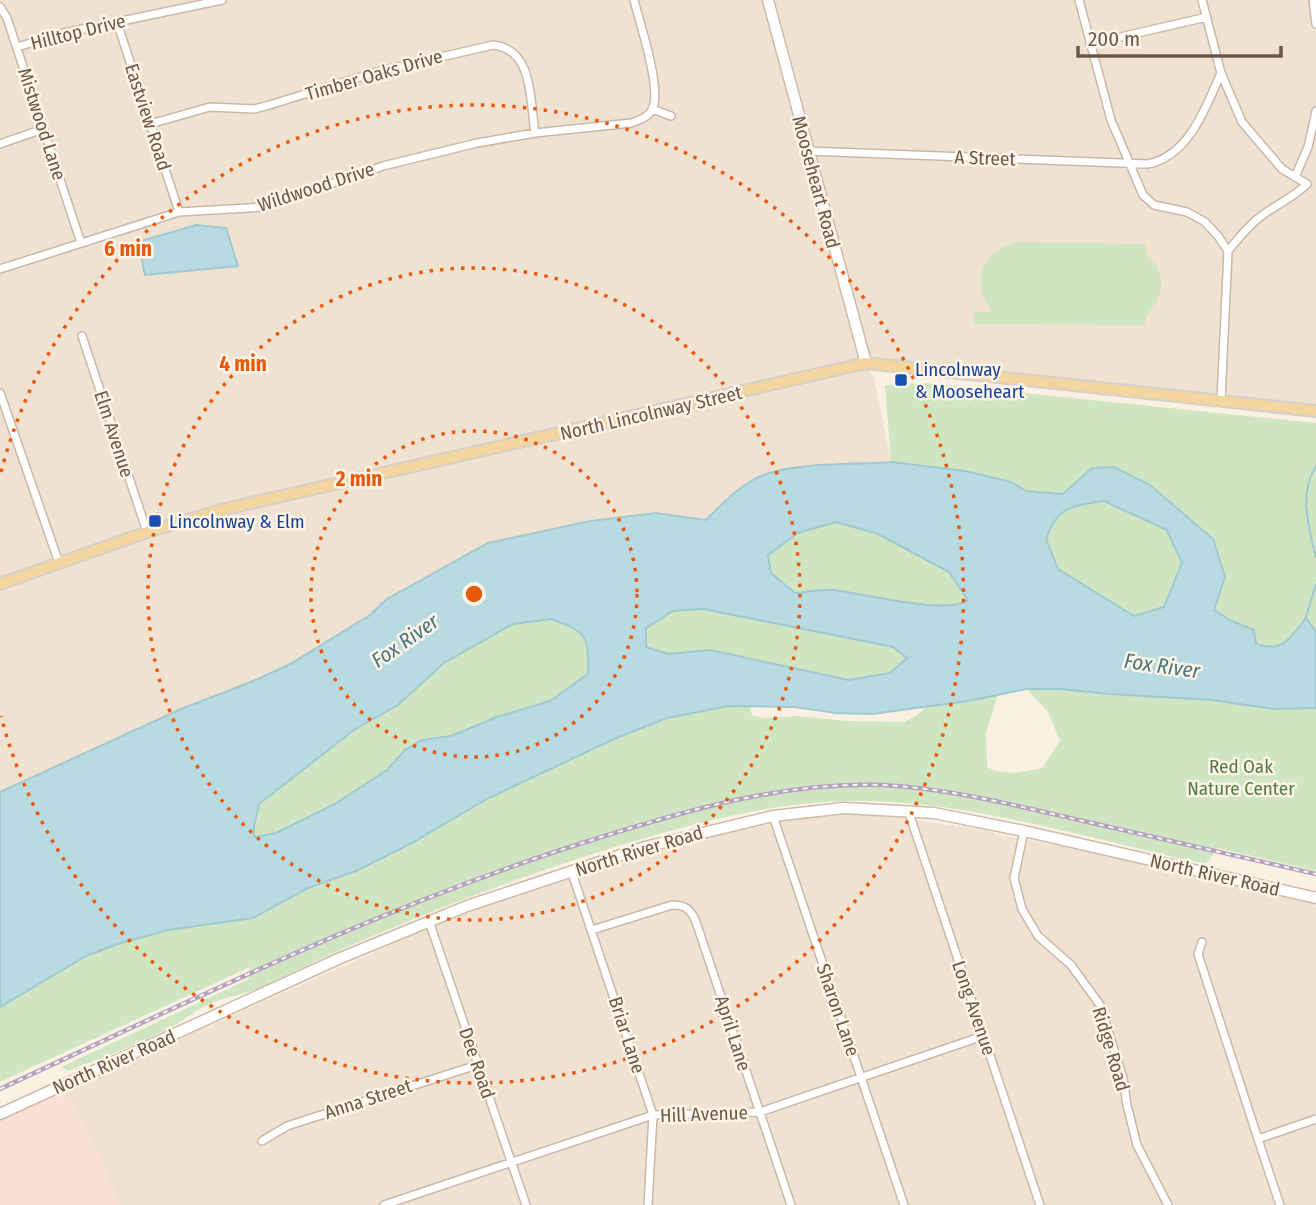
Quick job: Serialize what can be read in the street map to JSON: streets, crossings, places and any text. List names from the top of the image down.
{
  "streets": {
    "main road": ["Mooseheart Road", "North Lincolnway Street", "North River Road"],
    "street": [
      "Hilltop Drive",
      "Timber Oaks Drive",
      "Eastview Road",
      "Mistwood Lane",
      "A Street",
      "Wildwood Drive",
      "Elm Avenue",
      "Long Avenue",
      "Sharon Lane",
      "April Lane",
      "Briar Lane",
      "Ridge Road",
      "Dee Road",
      "Anna Street",
      "Hill Avenue"
    ]
  },
  "crossings": [
    ["Hilltop Drive", "Eastview Road"],
    ["Hilltop Drive", "Mistwood Lane"],
    ["Timber Oaks Drive", "Eastview Road"],
    ["Timber Oaks Drive", "Wildwood Drive"],
    ["Eastview Road", "Wildwood Drive"],
    ["Mistwood Lane", "Wildwood Drive"],
    ["A Street", "Mooseheart Road"],
    ["Mooseheart Road", "North Lincolnway Street"],
    ["North Lincolnway Street", "Elm Avenue"],
    ["North River Road", "Long Avenue"],
    ["North River Road", "Sharon Lane"],
    ["North River Road", "Briar Lane"],
    ["North River Road", "Ridge Road"],
    ["North River Road", "Dee Road"],
    ["Long Avenue", "Hill Avenue"],
    ["Sharon Lane", "Hill Avenue"],
    ["April Lane", "Briar Lane"],
    ["April Lane", "Hill Avenue"],
    ["Briar Lane", "Hill Avenue"],
    ["Dee Road", "Anna Street"],
    ["Dee Road", "Hill Avenue"]
  ],
  "water": ["Fox River"],
  "parks": ["Red Oak Nature Center"],
  "places": {
    "transit": ["Lincolnway & Mooseheart", "Lincolnway & Elm"]
  },
  "scale_bar": "200 m",
  "rings": ["6 min", "4 min", "2 min"]
}
